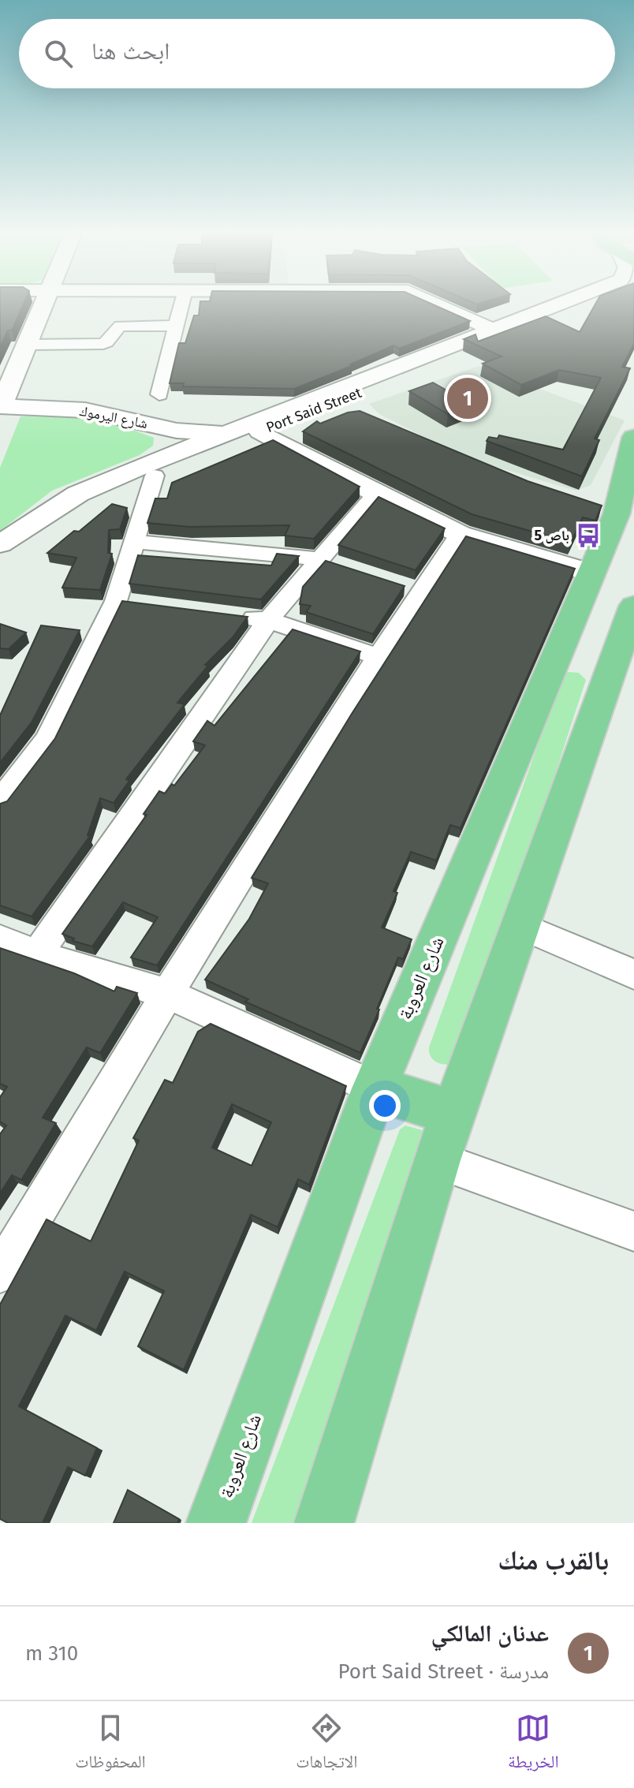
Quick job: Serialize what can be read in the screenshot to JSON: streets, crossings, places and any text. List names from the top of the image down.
{
  "streets": {
    "main road": ["Port Said Street", "شارع اليرموك", "شارع العروبة"]
  },
  "places": {
    "bus stop": ["باص 5"]
  },
  "page": {
    "search": "ابحث هنا",
    "pins": "1",
    "heading": "بالقرب منك",
    "list": [
      {
        "mark": "1",
        "name": "عدنان المالكي",
        "note": "مدرسة · Port Said Street",
        "value": "310 m"
      }
    ],
    "nav": ["الخريطة", "الاتجاهات", "المحفوظات"]
  }
}
